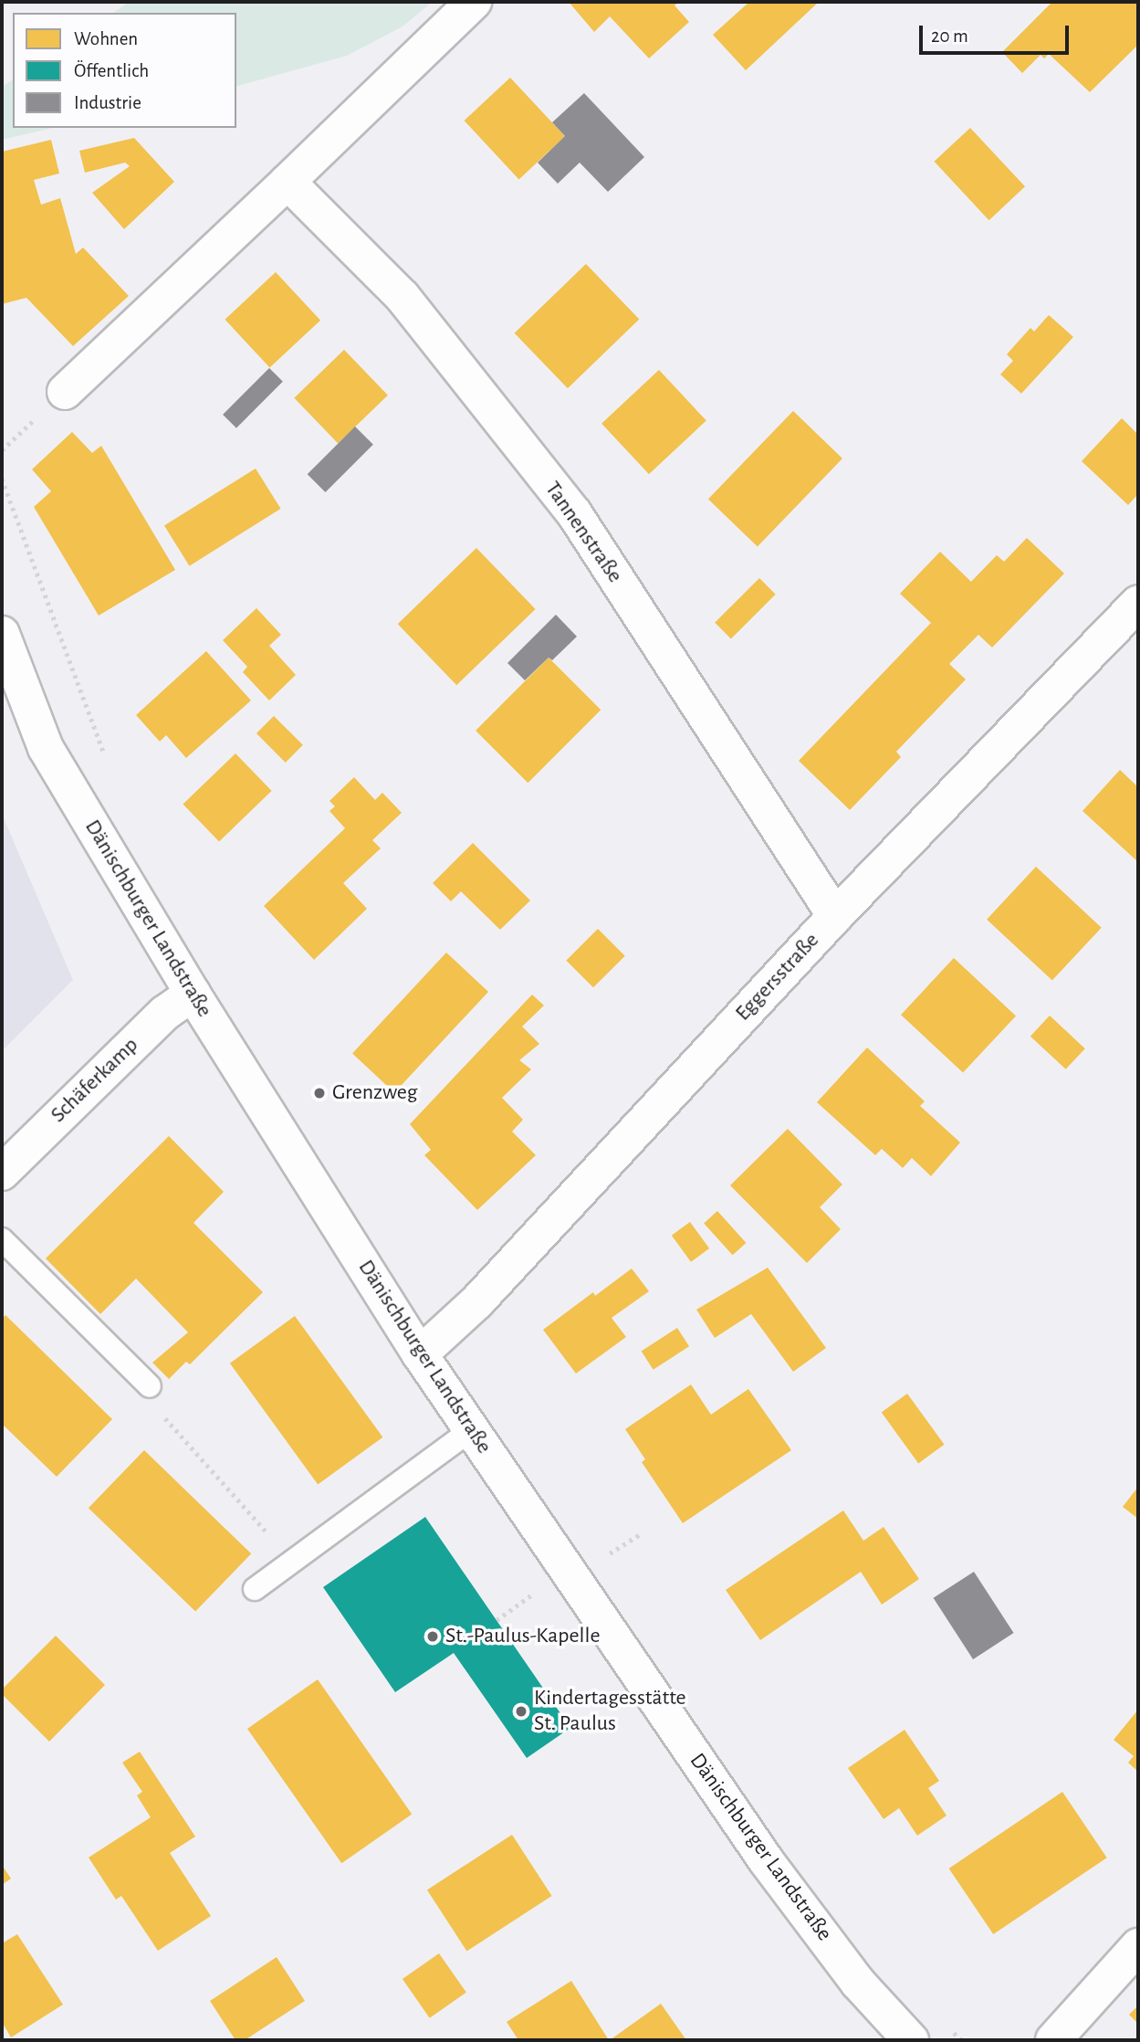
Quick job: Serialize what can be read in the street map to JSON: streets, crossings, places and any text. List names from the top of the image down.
{
  "streets": {
    "street": [
      "Tannenstraße",
      "Dänischburger Landstraße",
      "Eggersstraße",
      "Schäferkamp"
    ]
  },
  "crossings": [
    ["Tannenstraße", "Eggersstraße"],
    ["Dänischburger Landstraße", "Eggersstraße"],
    ["Dänischburger Landstraße", "Schäferkamp"]
  ],
  "places": ["Grenzweg", "St.-Paulus-Kapelle", "Kindertagesstätte St. Paulus"],
  "legend": ["Wohnen", "Öffentlich", "Industrie"],
  "scale_bar": "20 m"
}
